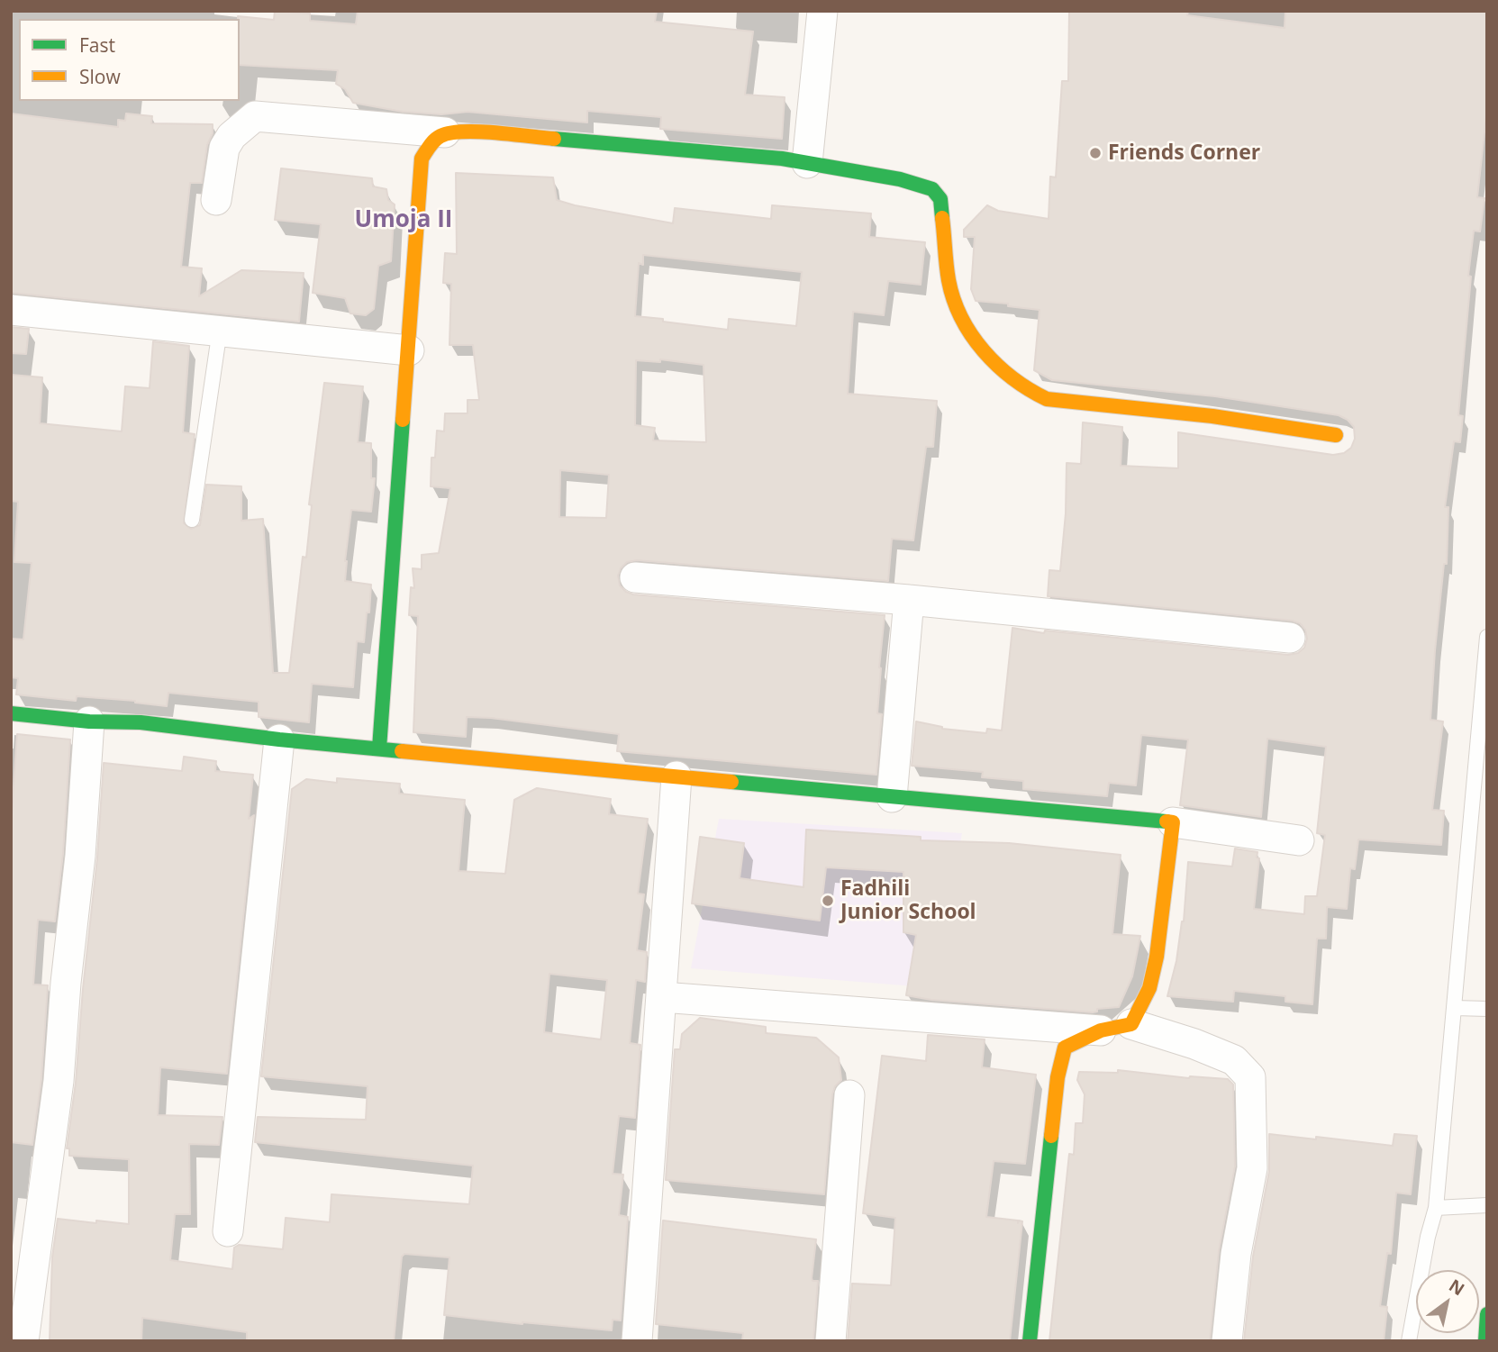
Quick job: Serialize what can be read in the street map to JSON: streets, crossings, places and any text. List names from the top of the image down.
{
  "districts": ["Umoja II"],
  "places": ["Friends Corner", "Fadhili Junior School"],
  "legend": ["Fast", "Slow"],
  "north": "top right"
}
